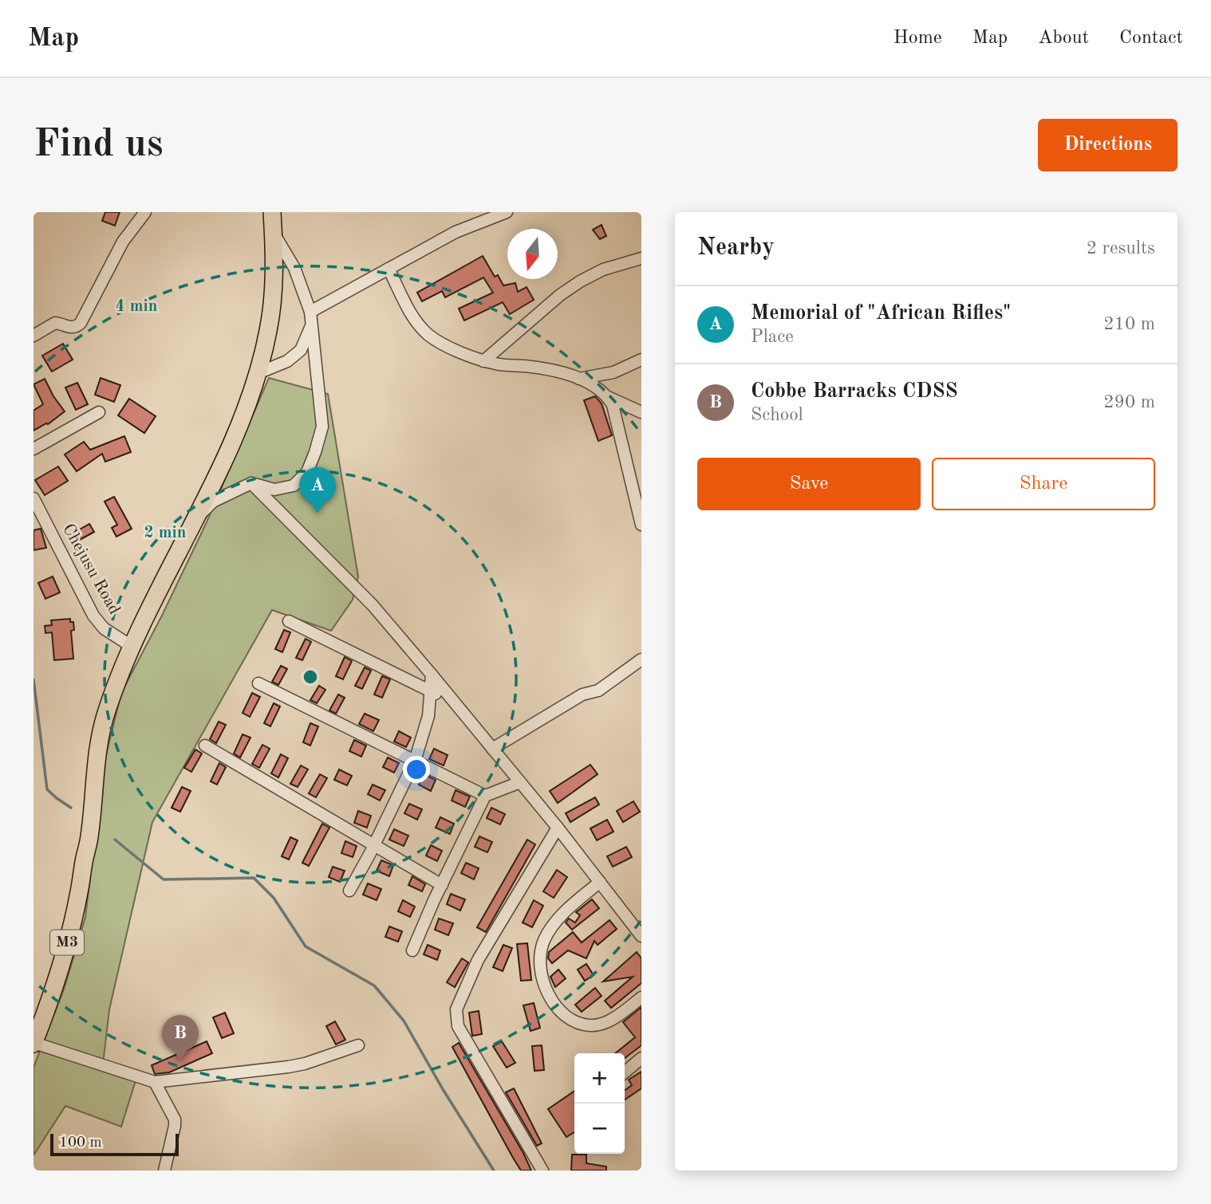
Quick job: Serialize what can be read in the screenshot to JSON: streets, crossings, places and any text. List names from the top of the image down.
{
  "streets": {
    "highway": ["M3"],
    "street": ["Chejusu Road"]
  },
  "crossings": [
    ["Chejusu Road", "M3"]
  ],
  "scale_bar": "100 m",
  "north": "bottom",
  "page": {
    "header": "Map",
    "nav": [
      "Home",
      "Map",
      "About",
      "Contact"
    ],
    "buttons": [
      "Directions",
      ["Save", "Share"]
    ],
    "title": "Find us",
    "heading": ["Nearby", "2 results"],
    "list": [
      {
        "mark": "A",
        "name": "Memorial of \"African Rifles\"",
        "note": "Place",
        "value": "210 m"
      },
      {
        "mark": "B",
        "name": "Cobbe Barracks CDSS",
        "note": "School",
        "value": "290 m"
      }
    ],
    "pins": ["A", "B"],
    "map_buttons": ["+", "−"],
    "scale": "100 m"
  },
  "rings": ["4 min", "2 min"]
}
